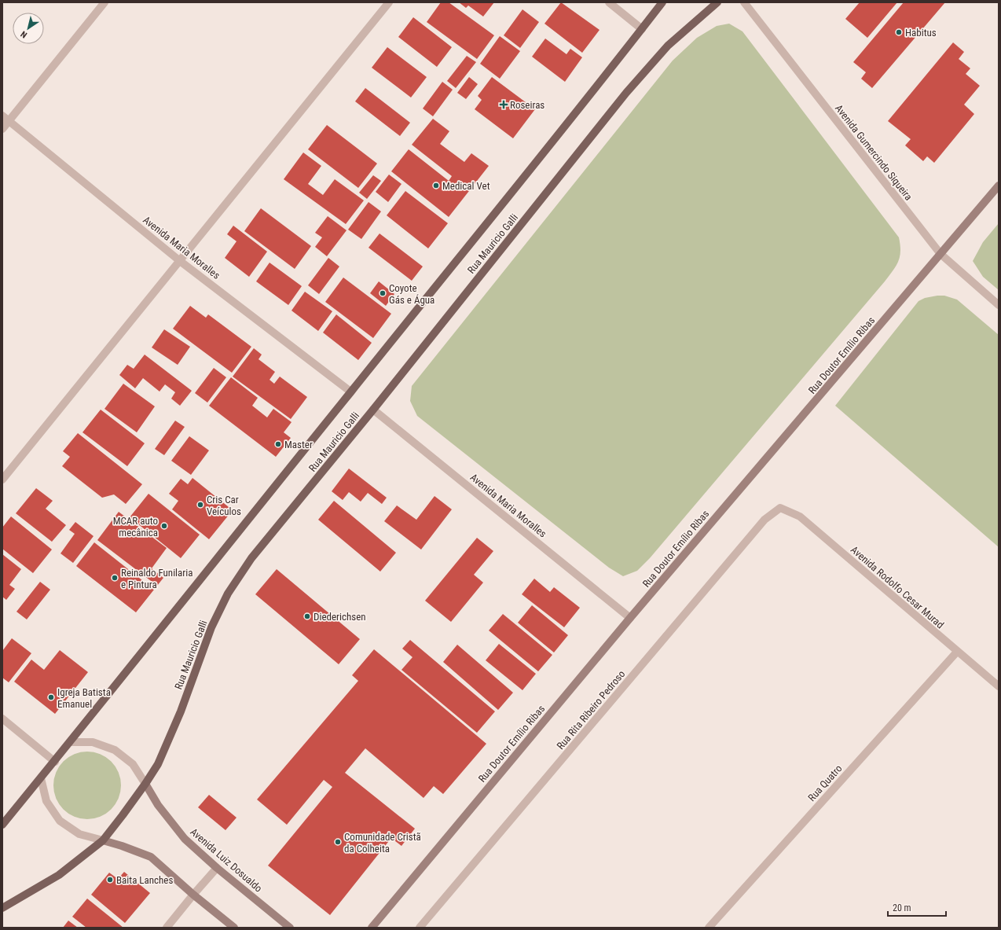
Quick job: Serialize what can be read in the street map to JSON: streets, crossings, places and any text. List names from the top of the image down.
{
  "streets": {
    "main road": ["Rua Mauricio Galli"],
    "street": [
      "Avenida Gumercindo Siqueira",
      "Avenida Maria Moralles",
      "Rua Doutor Emílio Ribas",
      "Avenida Rodolfo Cesar Murad",
      "Rua Rita Ribeiro Pedroso",
      "Rua Quatro",
      "Avenida Luiz Dosualdo"
    ]
  },
  "crossings": [
    ["Avenida Gumercindo Siqueira", "Rua Doutor Emílio Ribas"],
    ["Rua Mauricio Galli", "Avenida Maria Moralles"],
    ["Rua Mauricio Galli", "Avenida Luiz Dosualdo"],
    ["Avenida Maria Moralles", "Rua Doutor Emílio Ribas"],
    ["Avenida Rodolfo Cesar Murad", "Rua Rita Ribeiro Pedroso"],
    ["Avenida Rodolfo Cesar Murad", "Rua Quatro"]
  ],
  "places": {
    "other": [
      "Habitus",
      "Medical Vet",
      "Coyote Gás e Água",
      "Master",
      "Cris Car Veículos",
      "MCAR auto mecânica",
      "Reinaldo Funilaria e Pintura",
      "Diederichsen",
      "Igreja Batista Emanuel",
      "Comunidade Cristã da Colheita",
      "Baita Lanches"
    ],
    "health": ["Roseiras"]
  },
  "scale_bar": "20 m",
  "north": "bottom left"
}
